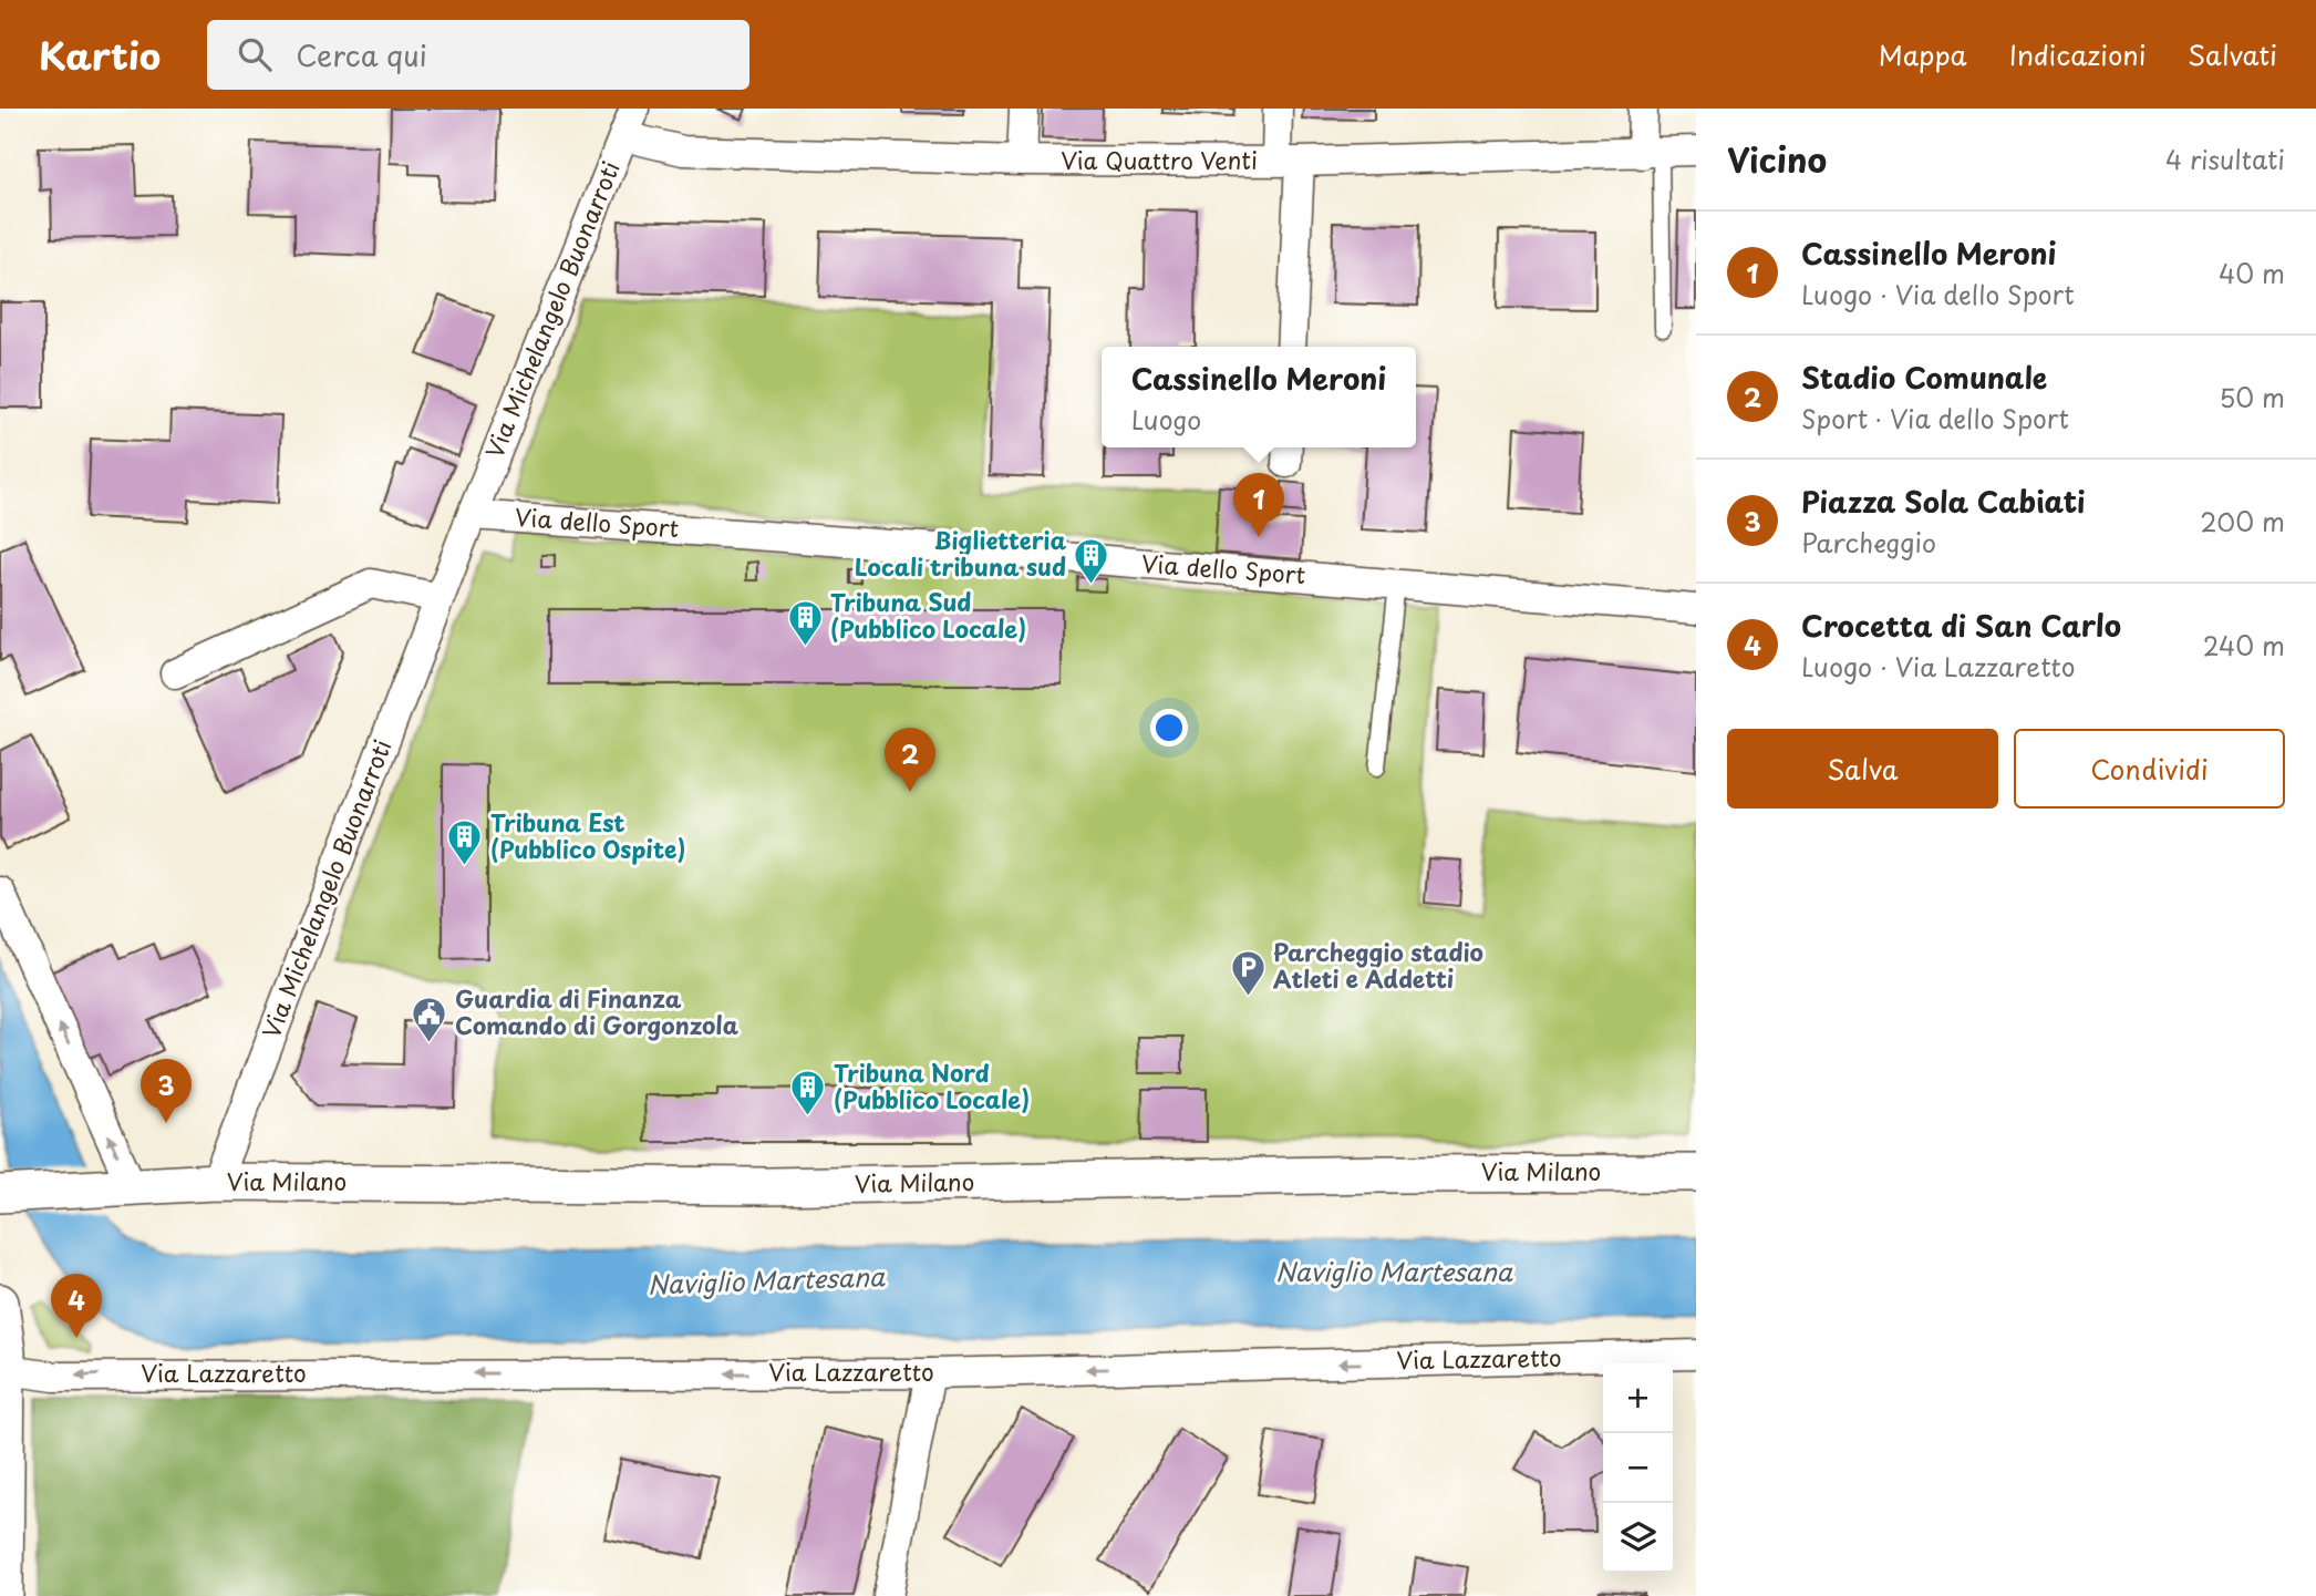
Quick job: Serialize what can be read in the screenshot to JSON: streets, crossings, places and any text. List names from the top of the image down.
{
  "streets": {
    "street": [
      "Via Quattro Venti",
      "Via Michelangelo Buonarroti",
      "Via dello Sport",
      "Via Milano",
      "Via Lazzaretto"
    ]
  },
  "crossings": [
    ["Via Quattro Venti", "Via Michelangelo Buonarroti"],
    ["Via Michelangelo Buonarroti", "Via dello Sport"],
    ["Via Michelangelo Buonarroti", "Via Milano"]
  ],
  "one_way": ["Via Lazzaretto"],
  "water": ["Naviglio Martesana"],
  "places": {
    "building": [
      "Biglietteria Locali tribuna sud",
      "Tribuna Sud (Pubblico Locale)",
      "Tribuna Est (Pubblico Ospite)",
      "Tribuna Nord (Pubblico Locale)"
    ],
    "parking": ["Parcheggio stadio Atleti e Addetti"],
    "public building": ["Guardia di Finanza Comando di Gorgonzola"]
  },
  "page": {
    "header": "Kartio",
    "search": "Cerca qui",
    "nav": ["Mappa", "Indicazioni", "Salvati"],
    "heading": ["Vicino", "4 risultati"],
    "list": [
      {
        "mark": "1",
        "name": "Cassinello Meroni",
        "note": "Luogo · Via dello Sport",
        "value": "40 m"
      },
      {
        "mark": "2",
        "name": "Stadio Comunale",
        "note": "Sport · Via dello Sport",
        "value": "50 m"
      },
      {
        "mark": "3",
        "name": "Piazza Sola Cabiati",
        "note": "Parcheggio",
        "value": "200 m"
      },
      {
        "mark": "4",
        "name": "Crocetta di San Carlo",
        "note": "Luogo · Via Lazzaretto",
        "value": "240 m"
      }
    ],
    "popup": ["Cassinello Meroni", "Luogo"],
    "pins": [
      "1",
      "2",
      "3",
      "4"
    ],
    "buttons": ["Salva", "Condividi"],
    "map_buttons": ["+", "−"]
  }
}
